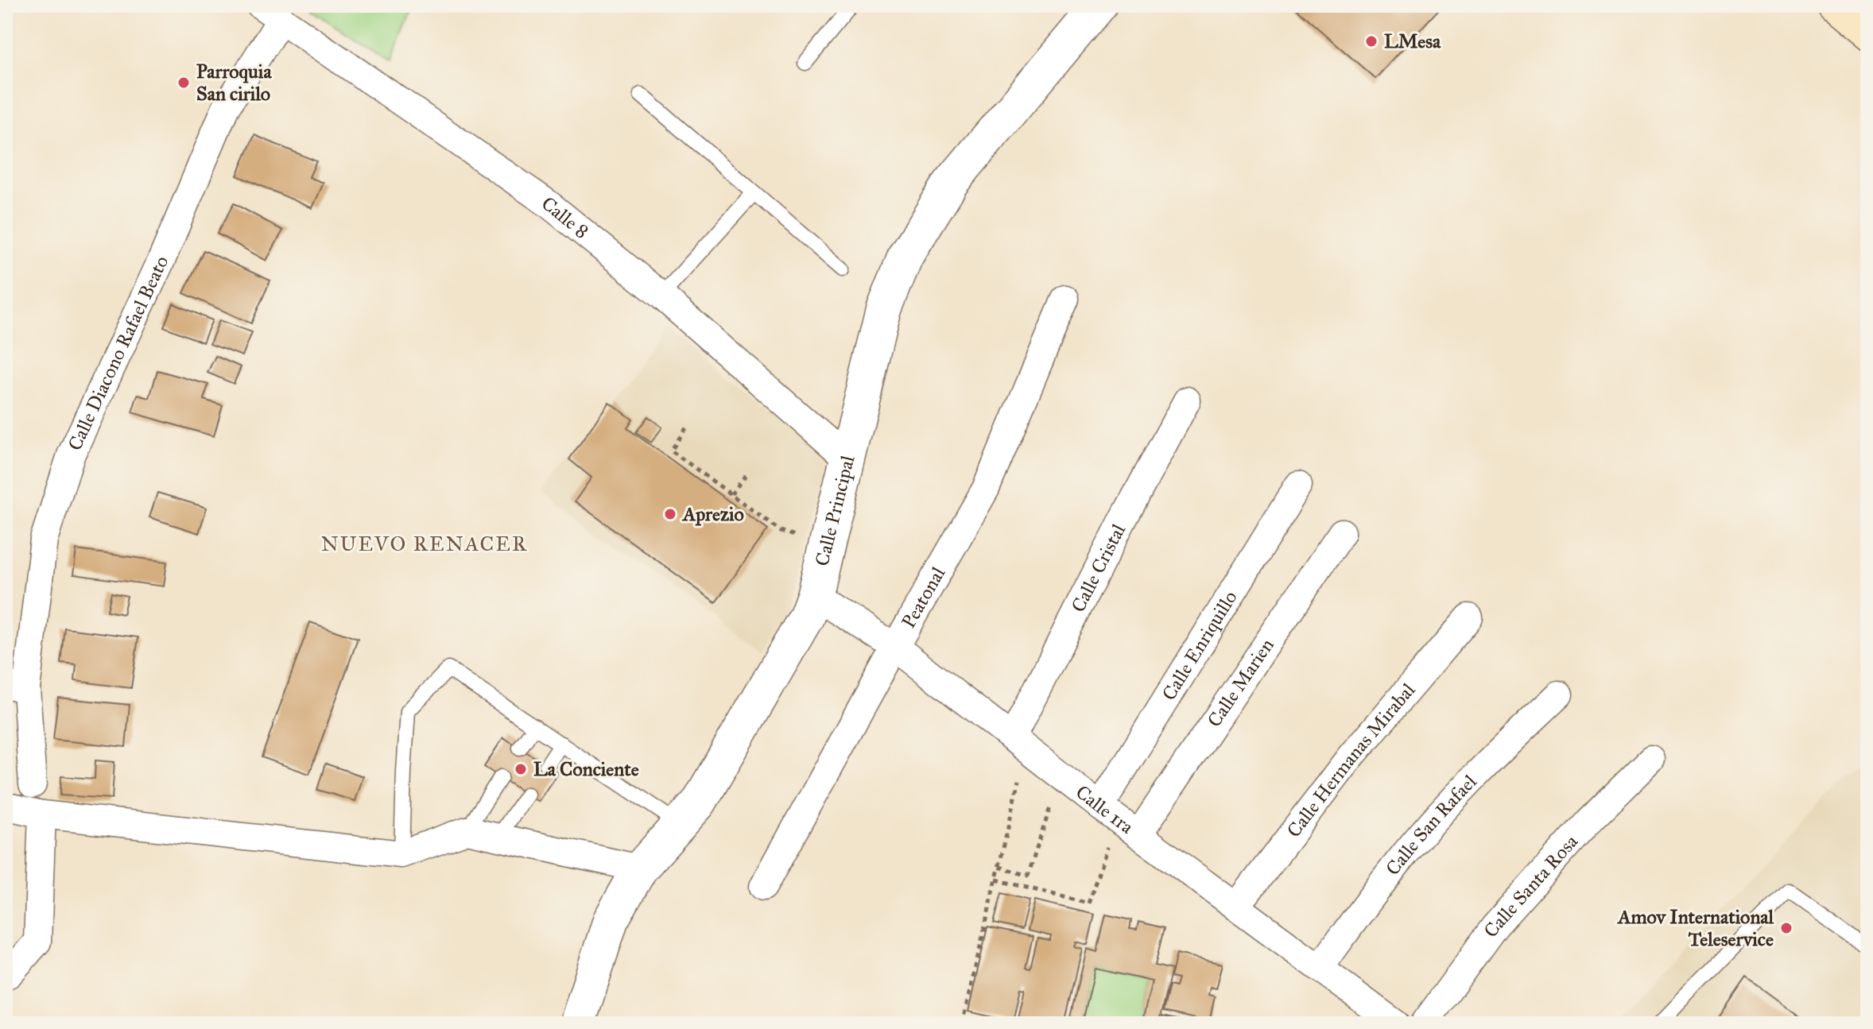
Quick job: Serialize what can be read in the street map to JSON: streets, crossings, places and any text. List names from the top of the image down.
{
  "streets": {
    "street": [
      "Calle 8",
      "Calle Diacono Rafael Beato",
      "Calle Principal",
      "Calle Cristal",
      "Peatonal",
      "Calle Enriquillo",
      "Calle Marien",
      "Calle Hermanas Mirabal",
      "Calle 1ra",
      "Calle San Rafael",
      "Calle Santa Rosa"
    ]
  },
  "crossings": [
    ["Calle 8", "Calle Diacono Rafael Beato"],
    ["Calle 8", "Calle Principal"],
    ["Calle Principal", "Calle 1ra"],
    ["Calle Cristal", "Calle 1ra"],
    ["Peatonal", "Calle 1ra"],
    ["Calle Enriquillo", "Calle 1ra"],
    ["Calle Marien", "Calle 1ra"],
    ["Calle Hermanas Mirabal", "Calle 1ra"],
    ["Calle 1ra", "Calle San Rafael"]
  ],
  "districts": ["NUEVO RENACER"],
  "places": [
    "LMesa",
    "Parroquia San cirilo",
    "Aprezio",
    "La Conciente",
    "Amov International Teleservice"
  ]
}
